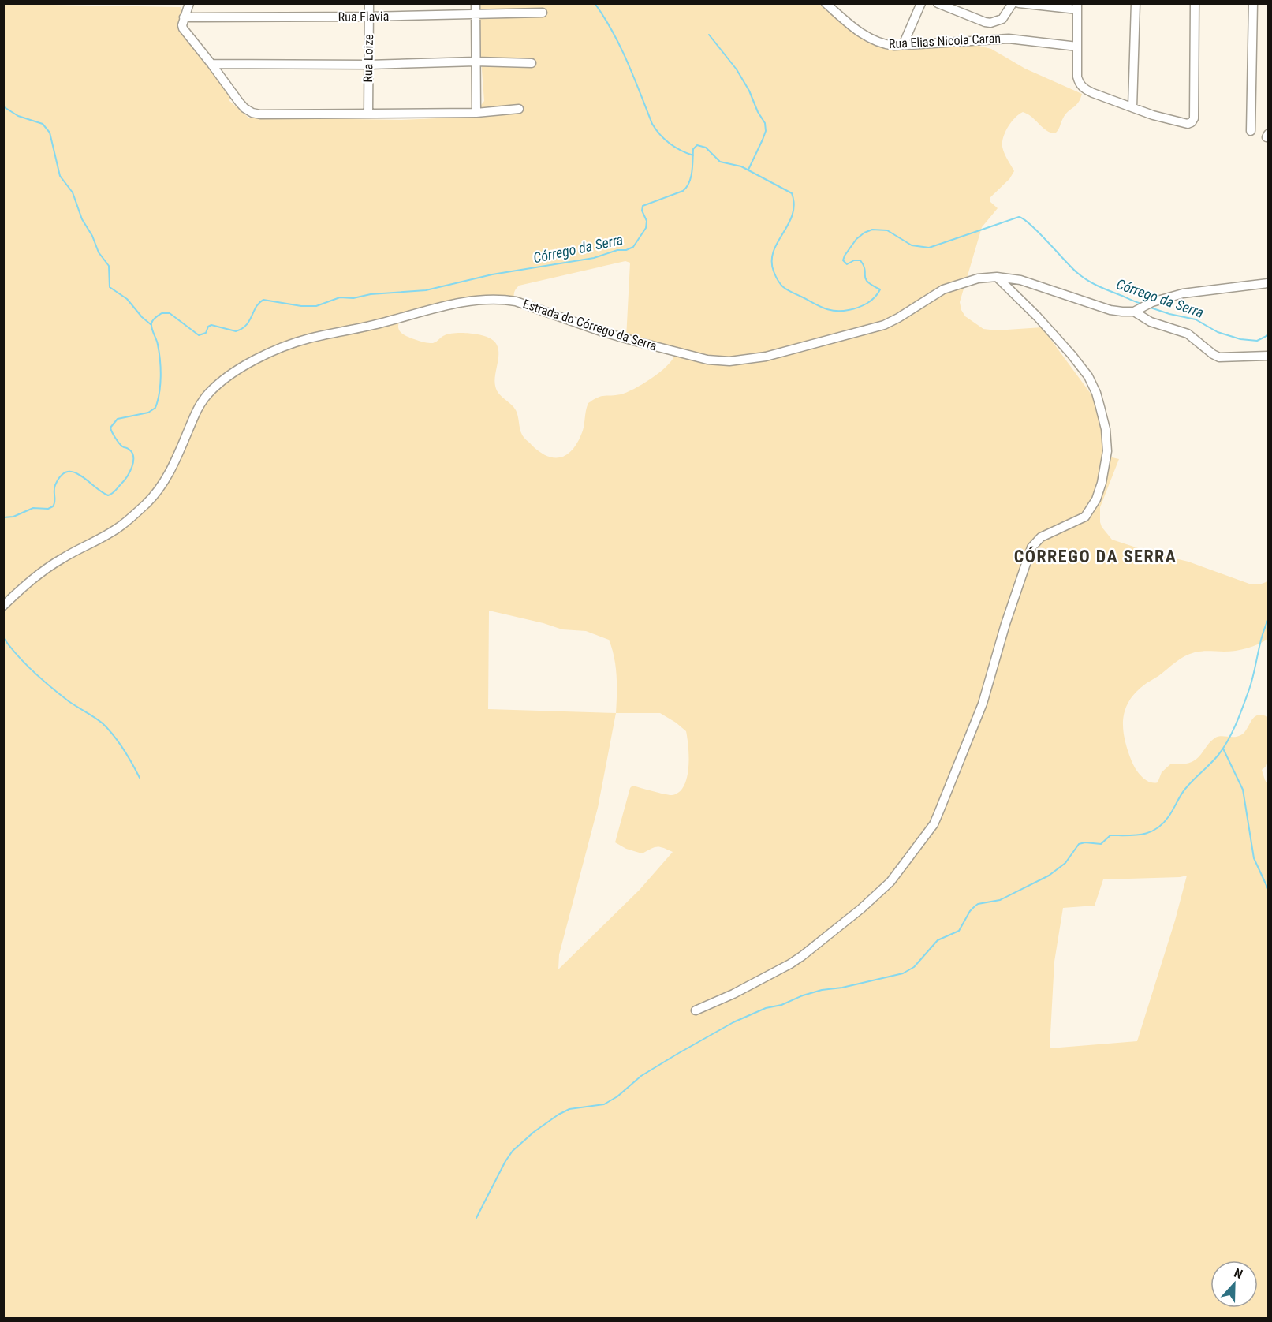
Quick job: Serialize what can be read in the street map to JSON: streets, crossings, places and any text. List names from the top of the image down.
{
  "streets": {
    "street": [
      "Rua Flavia",
      "Rua Elias Nicola Caran",
      "Rua Loize",
      "Estrada do Córrego da Serra"
    ]
  },
  "crossings": [
    ["Rua Flavia", "Rua Loize"]
  ],
  "districts": ["CÓRREGO DA SERRA"],
  "water": ["Córrego da Serra"],
  "north": "top"
}
